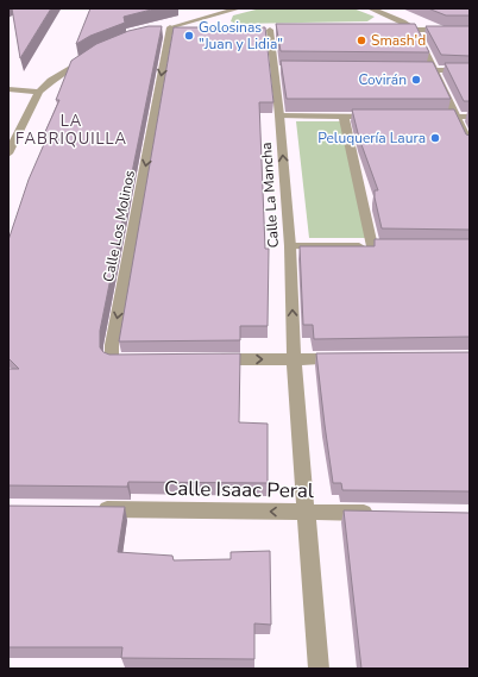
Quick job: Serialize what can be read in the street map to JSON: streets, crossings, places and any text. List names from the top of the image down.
{
  "streets": {
    "street": ["Calle La Mancha", "Calle Los Molinos", "Calle Isaac Peral"]
  },
  "crossings": [
    ["Calle La Mancha", "Calle Isaac Peral"]
  ],
  "one_way": ["Calle La Mancha", "Calle Los Molinos", "Calle Isaac Peral"],
  "districts": ["LA FABRIQUILLA"],
  "places": [
    "Golosinas \"Juan y Lidia\"",
    "Smash'd",
    "Covirán",
    "Peluquería Laura"
  ]
}
